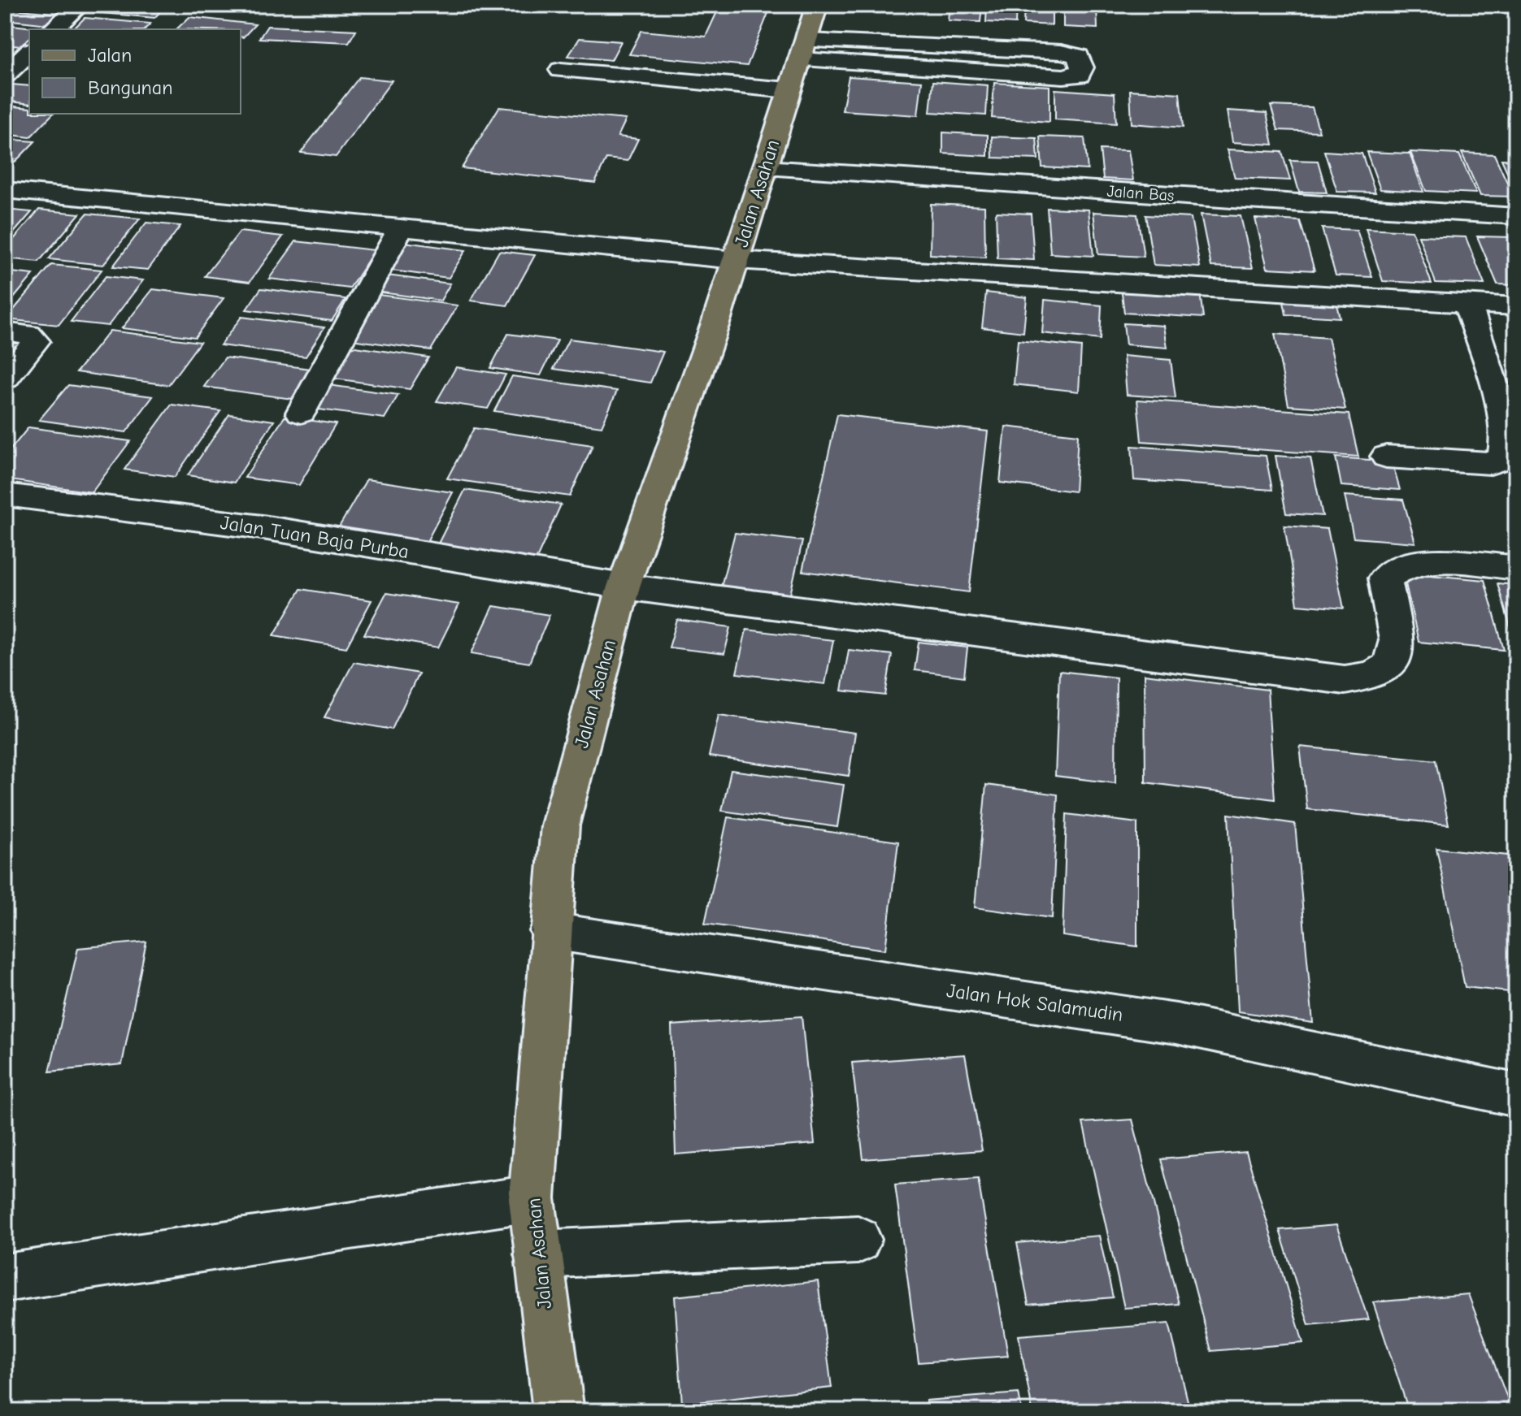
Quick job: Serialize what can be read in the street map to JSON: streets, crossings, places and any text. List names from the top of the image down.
{
  "streets": {
    "main road": ["Jalan Asahan"],
    "street": ["Jalan Bas", "Jalan Tuan Baja Purba", "Jalan Hok Salamudin"]
  },
  "crossings": [
    ["Jalan Asahan", "Jalan Bas"],
    ["Jalan Asahan", "Jalan Tuan Baja Purba"],
    ["Jalan Asahan", "Jalan Hok Salamudin"]
  ],
  "legend": ["Jalan", "Bangunan"]
}
